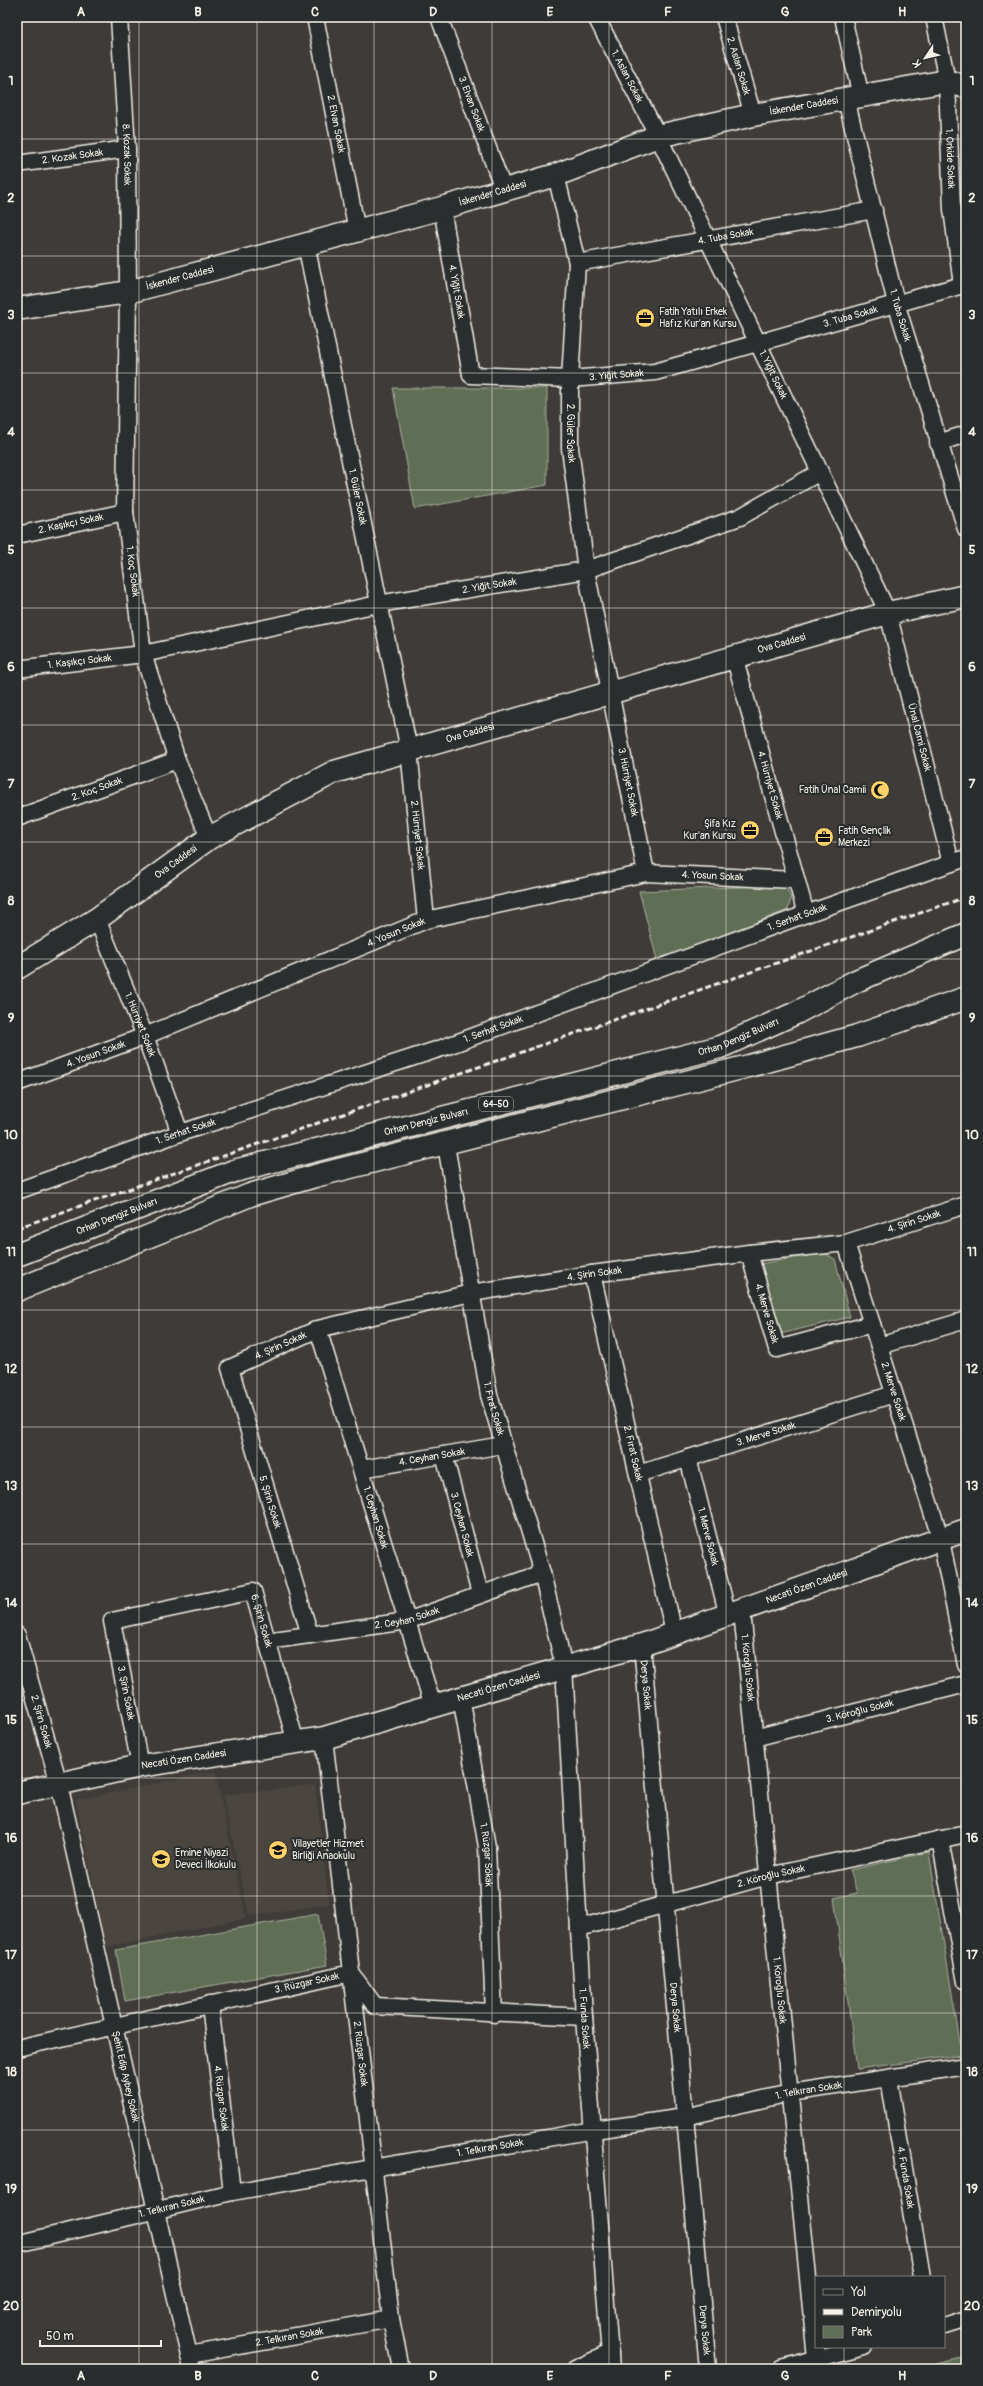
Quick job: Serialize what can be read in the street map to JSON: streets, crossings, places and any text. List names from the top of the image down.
{
  "streets": {
    "street": [
      "2. Aslan Sokak",
      "1. Aslan Sokak",
      "3. Elvan Sokak",
      "İskender Caddesi",
      "2. Elvan Sokak",
      "8. Kozak Sokak",
      "2. Kozak Sokak",
      "1. Orkide Sokak",
      "4. Tuba Sokak",
      "4. Yiğit Sokak",
      "3. Tuba Sokak",
      "1. Tuba Sokak",
      "1. Yiğit Sokak",
      "3. Yiğit Sokak",
      "2. Güler Sokak",
      "1. Güler Sokak",
      "2. Kaşıkçı Sokak",
      "1. Koç Sokak",
      "2. Yiğit Sokak",
      "Ova Caddesi",
      "1. Kaşıkçı Sokak",
      "Ünal Cami Sokak",
      "3. Hürriyet Sokak",
      "4. Hürriyet Sokak",
      "2. Koç Sokak",
      "2. Hürriyet Sokak",
      "4. Yosun Sokak",
      "1. Serhat Sokak",
      "1. Hürriyet Sokak",
      "Orhan Dengiz Bulvarı",
      "64-50",
      "4. Şirin Sokak",
      "4. Merve Sokak",
      "2. Merve Sokak",
      "1. Fırat Sokak",
      "3. Merve Sokak",
      "2. Fırat Sokak",
      "4. Ceyhan Sokak",
      "5. Şirin Sokak",
      "1. Ceyhan Sokak",
      "3. Ceyhan Sokak",
      "1. Merve Sokak",
      "Necati Özen Caddesi",
      "2. Ceyhan Sokak",
      "6. Şirin Sokak",
      "1. Köroğlu Sokak",
      "Derya Sokak",
      "3. Şirin Sokak",
      "3. Köroğlu Sokak",
      "2. Şirin Sokak",
      "1. Rüzgar Sokak",
      "2. Köroğlu Sokak",
      "3. Rüzgar Sokak",
      "1. Funda Sokak",
      "2. Rüzgar Sokak",
      "Şehit Edip Aybey Sokak",
      "1. Telkıran Sokak",
      "4. Rüzgar Sokak",
      "4. Funda Sokak",
      "2. Telkıran Sokak"
    ]
  },
  "crossings": [
    ["2. Aslan Sokak", "İskender Caddesi"],
    ["1. Aslan Sokak", "İskender Caddesi"],
    ["1. Aslan Sokak", "1. Yiğit Sokak"],
    ["3. Elvan Sokak", "İskender Caddesi"],
    ["İskender Caddesi", "2. Elvan Sokak"],
    ["İskender Caddesi", "8. Kozak Sokak"],
    ["İskender Caddesi", "1. Orkide Sokak"],
    ["İskender Caddesi", "4. Yiğit Sokak"],
    ["İskender Caddesi", "1. Tuba Sokak"],
    ["İskender Caddesi", "1. Yiğit Sokak"],
    ["İskender Caddesi", "2. Güler Sokak"],
    ["İskender Caddesi", "1. Güler Sokak"],
    ["İskender Caddesi", "1. Koç Sokak"],
    ["8. Kozak Sokak", "2. Kozak Sokak"],
    ["8. Kozak Sokak", "1. Koç Sokak"],
    ["1. Orkide Sokak", "3. Tuba Sokak"],
    ["4. Tuba Sokak", "1. Tuba Sokak"],
    ["4. Tuba Sokak", "1. Yiğit Sokak"],
    ["4. Tuba Sokak", "2. Güler Sokak"],
    ["4. Yiğit Sokak", "3. Yiğit Sokak"],
    ["3. Tuba Sokak", "1. Tuba Sokak"],
    ["3. Tuba Sokak", "1. Yiğit Sokak"],
    ["3. Tuba Sokak", "3. Yiğit Sokak"],
    ["1. Yiğit Sokak", "3. Yiğit Sokak"],
    ["1. Yiğit Sokak", "2. Yiğit Sokak"],
    ["1. Yiğit Sokak", "Ova Caddesi"],
    ["1. Yiğit Sokak", "Ünal Cami Sokak"],
    ["3. Yiğit Sokak", "2. Güler Sokak"],
    ["2. Güler Sokak", "2. Yiğit Sokak"],
    ["2. Güler Sokak", "Ova Caddesi"],
    ["2. Güler Sokak", "3. Hürriyet Sokak"],
    ["1. Güler Sokak", "2. Yiğit Sokak"],
    ["1. Güler Sokak", "Ova Caddesi"],
    ["1. Güler Sokak", "2. Hürriyet Sokak"],
    ["2. Kaşıkçı Sokak", "1. Koç Sokak"],
    ["1. Koç Sokak", "2. Yiğit Sokak"],
    ["1. Koç Sokak", "Ova Caddesi"],
    ["1. Koç Sokak", "1. Kaşıkçı Sokak"],
    ["1. Koç Sokak", "2. Koç Sokak"],
    ["2. Yiğit Sokak", "1. Kaşıkçı Sokak"],
    ["Ova Caddesi", "Ünal Cami Sokak"],
    ["Ova Caddesi", "3. Hürriyet Sokak"],
    ["Ova Caddesi", "4. Hürriyet Sokak"],
    ["Ova Caddesi", "2. Hürriyet Sokak"],
    ["Ova Caddesi", "1. Hürriyet Sokak"],
    ["Ünal Cami Sokak", "1. Serhat Sokak"],
    ["3. Hürriyet Sokak", "4. Yosun Sokak"],
    ["4. Hürriyet Sokak", "4. Yosun Sokak"],
    ["4. Hürriyet Sokak", "1. Serhat Sokak"],
    ["2. Hürriyet Sokak", "4. Yosun Sokak"],
    ["4. Yosun Sokak", "1. Hürriyet Sokak"],
    ["1. Serhat Sokak", "1. Hürriyet Sokak"],
    ["4. Şirin Sokak", "4. Merve Sokak"],
    ["4. Şirin Sokak", "2. Merve Sokak"],
    ["4. Şirin Sokak", "1. Fırat Sokak"],
    ["4. Şirin Sokak", "2. Fırat Sokak"],
    ["4. Şirin Sokak", "5. Şirin Sokak"],
    ["4. Şirin Sokak", "1. Ceyhan Sokak"],
    ["4. Merve Sokak", "2. Merve Sokak"],
    ["2. Merve Sokak", "3. Merve Sokak"],
    ["2. Merve Sokak", "Necati Özen Caddesi"],
    ["1. Fırat Sokak", "4. Ceyhan Sokak"],
    ["1. Fırat Sokak", "Necati Özen Caddesi"],
    ["1. Fırat Sokak", "2. Ceyhan Sokak"],
    ["1. Fırat Sokak", "1. Funda Sokak"],
    ["3. Merve Sokak", "2. Fırat Sokak"],
    ["3. Merve Sokak", "1. Merve Sokak"],
    ["2. Fırat Sokak", "Necati Özen Caddesi"],
    ["4. Ceyhan Sokak", "1. Ceyhan Sokak"],
    ["4. Ceyhan Sokak", "3. Ceyhan Sokak"],
    ["5. Şirin Sokak", "2. Ceyhan Sokak"],
    ["1. Ceyhan Sokak", "Necati Özen Caddesi"],
    ["1. Ceyhan Sokak", "2. Ceyhan Sokak"],
    ["3. Ceyhan Sokak", "2. Ceyhan Sokak"],
    ["1. Merve Sokak", "Necati Özen Caddesi"],
    ["1. Merve Sokak", "1. Köroğlu Sokak"],
    ["Necati Özen Caddesi", "6. Şirin Sokak"],
    ["Necati Özen Caddesi", "1. Köroğlu Sokak"],
    ["Necati Özen Caddesi", "Derya Sokak"],
    ["Necati Özen Caddesi", "3. Şirin Sokak"],
    ["Necati Özen Caddesi", "2. Şirin Sokak"],
    ["Necati Özen Caddesi", "1. Rüzgar Sokak"],
    ["Necati Özen Caddesi", "1. Funda Sokak"],
    ["Necati Özen Caddesi", "2. Rüzgar Sokak"],
    ["Necati Özen Caddesi", "Şehit Edip Aybey Sokak"],
    ["2. Ceyhan Sokak", "6. Şirin Sokak"],
    ["6. Şirin Sokak", "3. Şirin Sokak"],
    ["1. Köroğlu Sokak", "3. Köroğlu Sokak"],
    ["1. Köroğlu Sokak", "2. Köroğlu Sokak"],
    ["1. Köroğlu Sokak", "1. Telkıran Sokak"],
    ["Derya Sokak", "2. Köroğlu Sokak"],
    ["Derya Sokak", "1. Telkıran Sokak"],
    ["2. Şirin Sokak", "Şehit Edip Aybey Sokak"],
    ["1. Rüzgar Sokak", "3. Rüzgar Sokak"],
    ["2. Köroğlu Sokak", "1. Funda Sokak"],
    ["3. Rüzgar Sokak", "1. Funda Sokak"],
    ["3. Rüzgar Sokak", "2. Rüzgar Sokak"],
    ["3. Rüzgar Sokak", "Şehit Edip Aybey Sokak"],
    ["3. Rüzgar Sokak", "4. Rüzgar Sokak"],
    ["1. Funda Sokak", "1. Telkıran Sokak"],
    ["2. Rüzgar Sokak", "1. Telkıran Sokak"],
    ["2. Rüzgar Sokak", "2. Telkıran Sokak"],
    ["Şehit Edip Aybey Sokak", "1. Telkıran Sokak"],
    ["Şehit Edip Aybey Sokak", "2. Telkıran Sokak"],
    ["1. Telkıran Sokak", "4. Rüzgar Sokak"],
    ["1. Telkıran Sokak", "4. Funda Sokak"]
  ],
  "places": {
    "office": ["Fatih Yatılı Erkek Hafız Kur'an Kursu", "Şifa Kız Kur'an Kursu", "Fatih Gençlik Merkezi"],
    "mosque": ["Fatih Ünal Camii"],
    "school or university": ["Vilayetler Hizmet Birliği Anaokulu", "Emine Niyazi Deveci İlkokulu"]
  },
  "legend": ["Yol", "Demiryolu", "Park"],
  "scale_bar": "50 m",
  "north": "bottom left",
  "grid": {
    "columns": [
      "A",
      "B",
      "C",
      "D",
      "E",
      "F",
      "G",
      "H"
    ],
    "rows": [
      "1",
      "2",
      "3",
      "4",
      "5",
      "6",
      "7",
      "8",
      "9",
      "10",
      "11",
      "12",
      "13",
      "14",
      "15",
      "16",
      "17",
      "18",
      "19",
      "20"
    ]
  }
}
